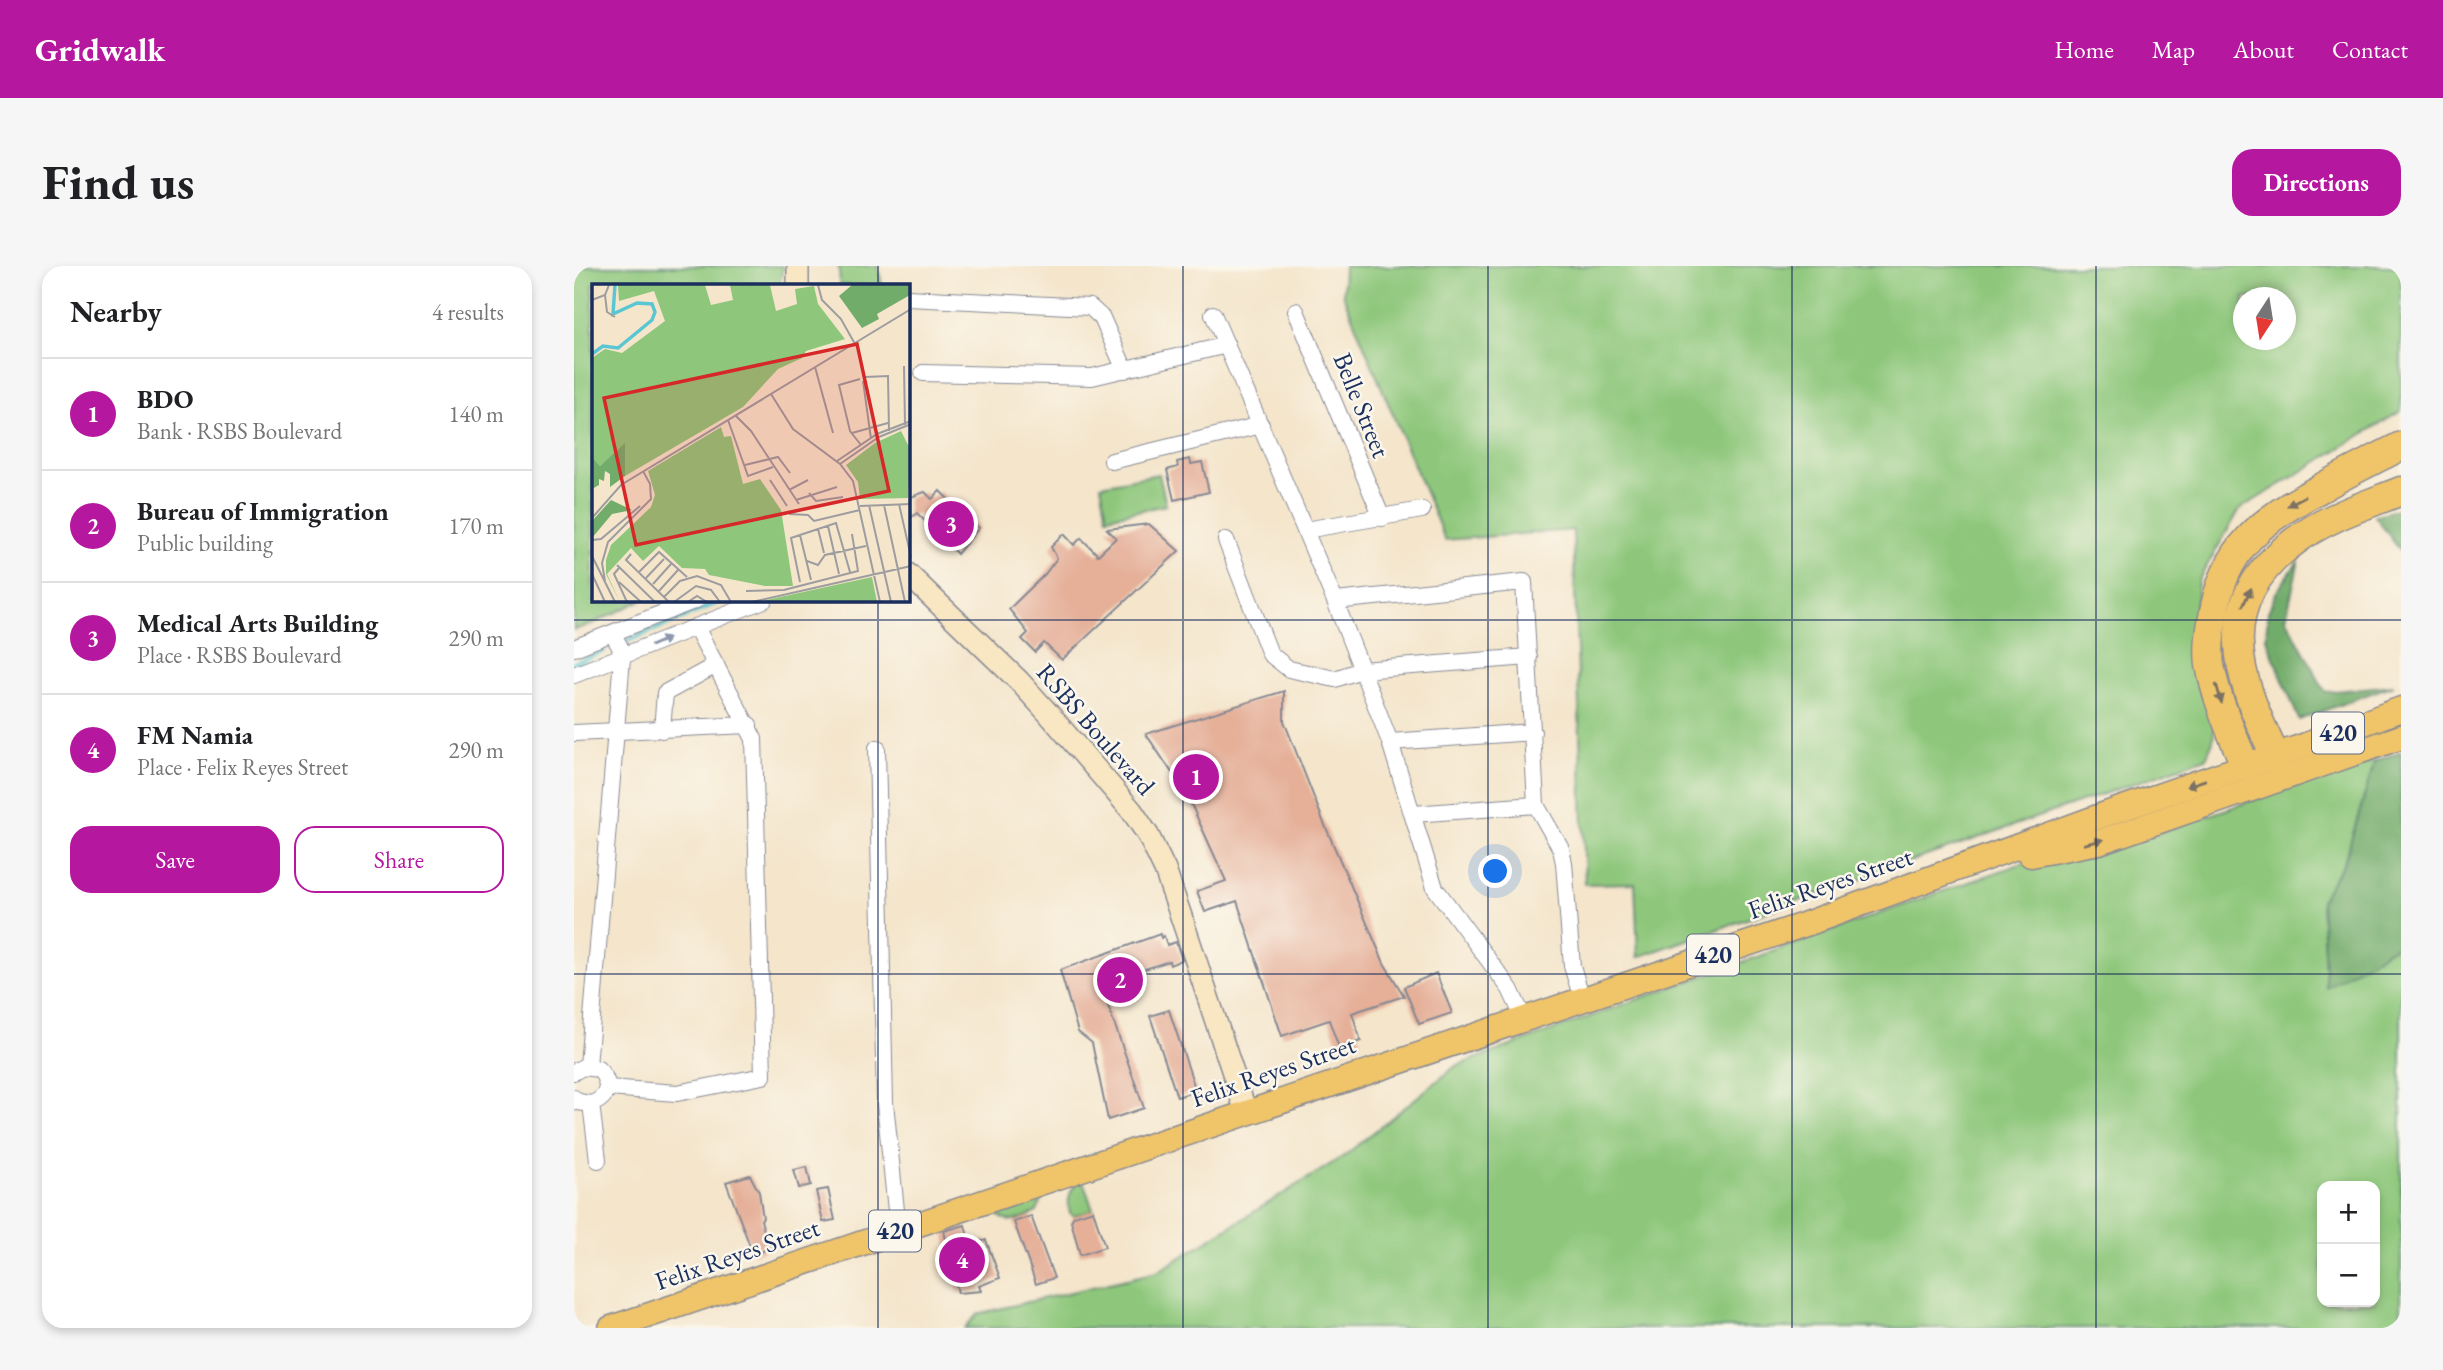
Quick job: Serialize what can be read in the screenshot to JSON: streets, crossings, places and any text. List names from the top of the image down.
{
  "streets": {
    "main road": ["420", "Felix Reyes Street"],
    "street": ["Belle Street", "RSBS Boulevard"]
  },
  "crossings": [
    ["RSBS Boulevard", "Felix Reyes Street"],
    ["420", "Felix Reyes Street"]
  ],
  "north": "bottom",
  "page": {
    "header": "Gridwalk",
    "nav": [
      "Home",
      "Map",
      "About",
      "Contact"
    ],
    "buttons": [
      "Directions",
      ["Save", "Share"]
    ],
    "title": "Find us",
    "heading": ["Nearby", "4 results"],
    "list": [
      {
        "mark": "1",
        "name": "BDO",
        "note": "Bank · RSBS Boulevard",
        "value": "140 m"
      },
      {
        "mark": "2",
        "name": "Bureau of Immigration",
        "note": "Public building",
        "value": "170 m"
      },
      {
        "mark": "3",
        "name": "Medical Arts Building",
        "note": "Place · RSBS Boulevard",
        "value": "290 m"
      },
      {
        "mark": "4",
        "name": "FM Namia",
        "note": "Place · Felix Reyes Street",
        "value": "290 m"
      }
    ],
    "pins": [
      "3",
      "1",
      "2",
      "4"
    ],
    "map_buttons": ["+", "−"]
  }
}
